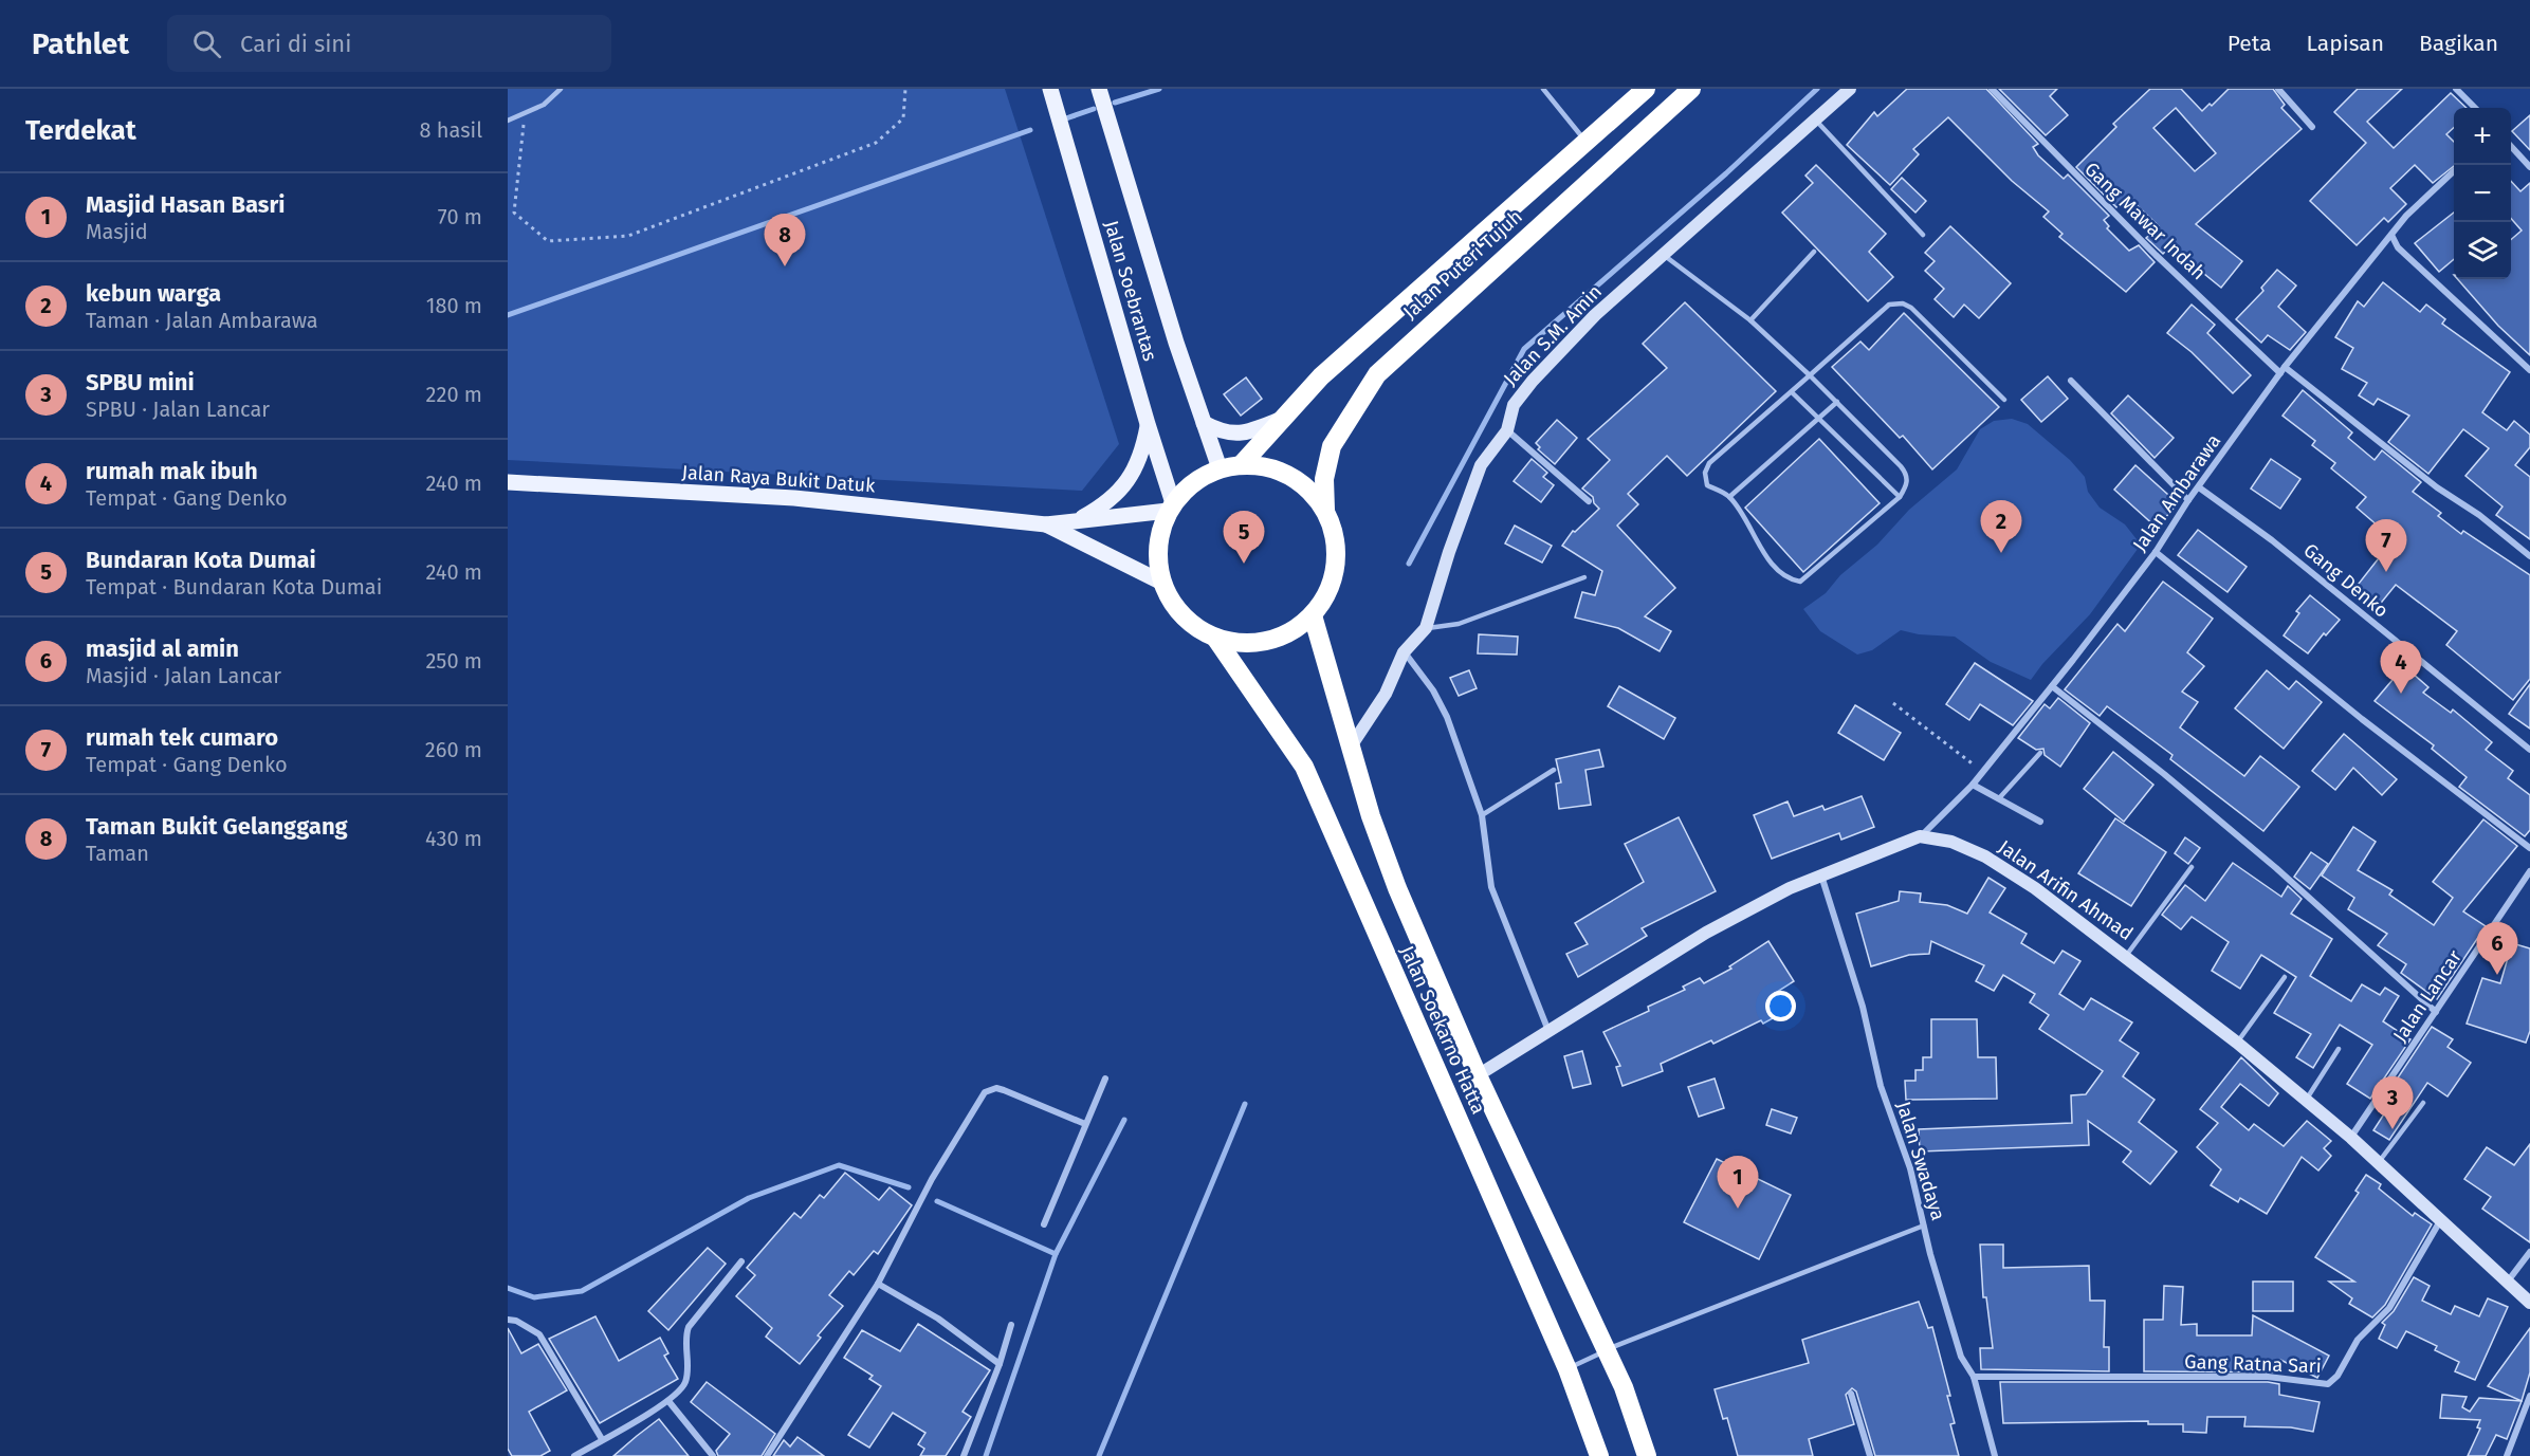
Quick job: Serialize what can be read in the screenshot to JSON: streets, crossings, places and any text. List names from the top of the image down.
{
  "streets": {
    "highway": ["Jalan Puteri Tujuh", "Jalan Soekarno Hatta"],
    "main road": ["Jalan Soebrantas", "Jalan Raya Bukit Datuk"],
    "street": [
      "Gang Mawar Indah",
      "Jalan S.M. Amin",
      "Jalan Ambarawa",
      "Gang Denko",
      "Jalan Arifin Ahmad",
      "Jalan Lancar",
      "Jalan Swadaya",
      "Gang Ratna Sari"
    ]
  },
  "crossings": [
    ["Gang Mawar Indah", "Jalan Ambarawa"],
    ["Jalan Puteri Tujuh", "Jalan Soebrantas"],
    ["Jalan Puteri Tujuh", "Jalan Raya Bukit Datuk"],
    ["Jalan Puteri Tujuh", "Jalan Soekarno Hatta"],
    ["Jalan Soebrantas", "Jalan Raya Bukit Datuk"],
    ["Jalan Soebrantas", "Jalan Soekarno Hatta"],
    ["Jalan S.M. Amin", "Jalan Soekarno Hatta"],
    ["Jalan Raya Bukit Datuk", "Jalan Soekarno Hatta"],
    ["Jalan Ambarawa", "Gang Denko"],
    ["Jalan Ambarawa", "Jalan Arifin Ahmad"],
    ["Jalan Arifin Ahmad", "Jalan Lancar"],
    ["Jalan Arifin Ahmad", "Gang Ratna Sari"],
    ["Jalan Swadaya", "Gang Ratna Sari"]
  ],
  "page": {
    "header": "Pathlet",
    "search": "Cari di sini",
    "nav": ["Peta", "Lapisan", "Bagikan"],
    "heading": ["Terdekat", "8 hasil"],
    "map_buttons": ["+", "−"],
    "list": [
      {
        "mark": "1",
        "name": "Masjid Hasan Basri",
        "note": "Masjid",
        "value": "70 m"
      },
      {
        "mark": "2",
        "name": "kebun warga",
        "note": "Taman · Jalan Ambarawa",
        "value": "180 m"
      },
      {
        "mark": "3",
        "name": "SPBU mini",
        "note": "SPBU · Jalan Lancar",
        "value": "220 m"
      },
      {
        "mark": "4",
        "name": "rumah mak ibuh",
        "note": "Tempat · Gang Denko",
        "value": "240 m"
      },
      {
        "mark": "5",
        "name": "Bundaran Kota Dumai",
        "note": "Tempat · Bundaran Kota Dumai",
        "value": "240 m"
      },
      {
        "mark": "6",
        "name": "masjid al amin",
        "note": "Masjid · Jalan Lancar",
        "value": "250 m"
      },
      {
        "mark": "7",
        "name": "rumah tek cumaro",
        "note": "Tempat · Gang Denko",
        "value": "260 m"
      },
      {
        "mark": "8",
        "name": "Taman Bukit Gelanggang",
        "note": "Taman",
        "value": "430 m"
      }
    ],
    "pins": [
      "8",
      "2",
      "5",
      "7",
      "4",
      "6",
      "3",
      "1"
    ]
  }
}
